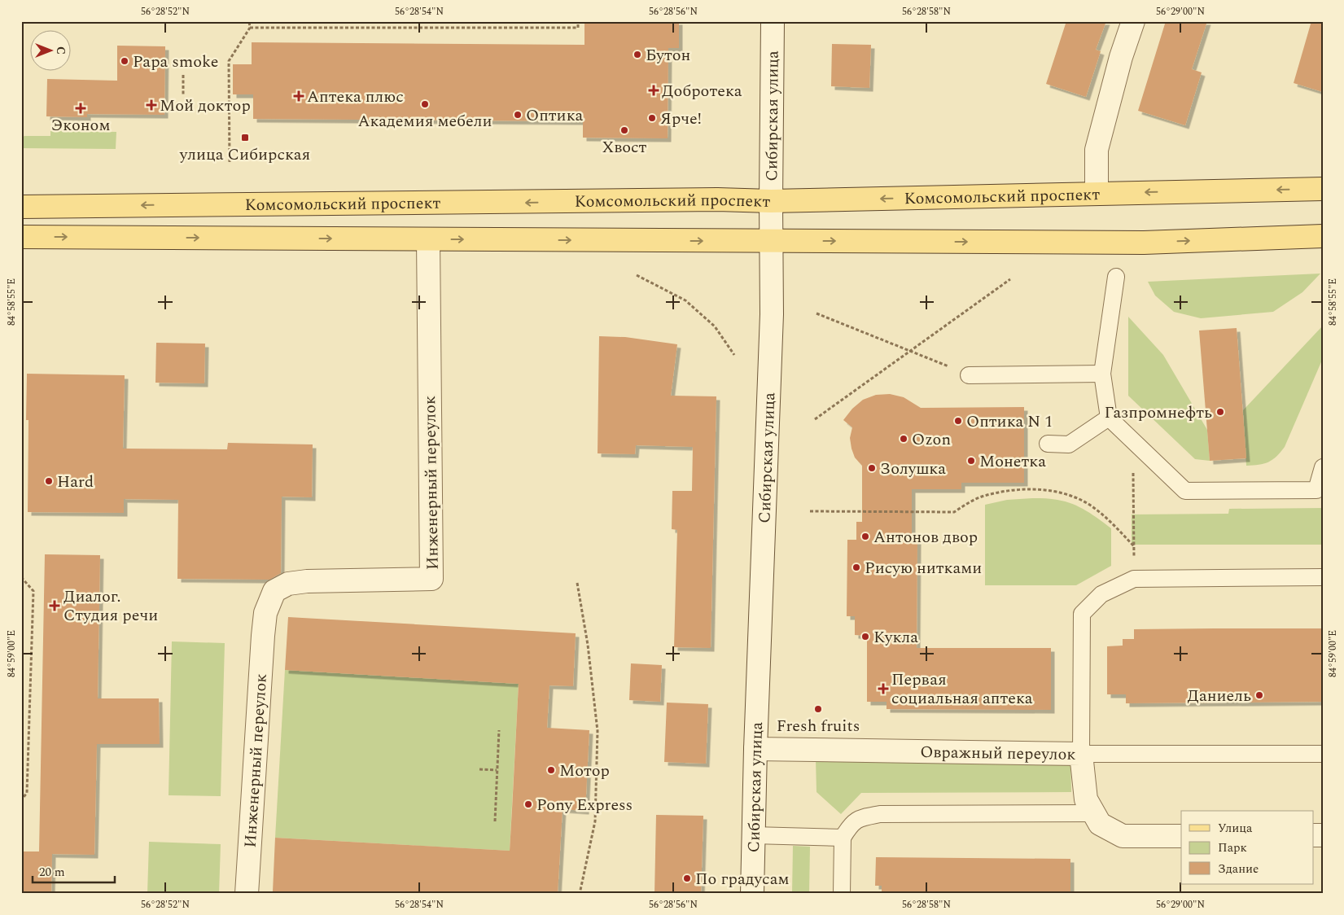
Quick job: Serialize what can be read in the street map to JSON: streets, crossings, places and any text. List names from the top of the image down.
{
  "streets": {
    "main road": ["Комсомольский проспект"],
    "street": ["Сибирская улица", "Инженерный переулок", "Овражный переулок"]
  },
  "crossings": [
    ["Сибирская улица", "Комсомольский проспект"],
    ["Сибирская улица", "Овражный переулок"]
  ],
  "places": {
    "other": [
      "Бутон",
      "Papa smoke",
      "Академия мебели",
      "Оптика",
      "Ярче!",
      "Хвост",
      "Газпромнефть",
      "Оптика N 1",
      "Ozon",
      "Монетка",
      "Золушка",
      "Hard",
      "Антонов двор",
      "Рисую нитками",
      "Кукла",
      "Даниель",
      "Fresh fruits",
      "Мотор",
      "Pony Express",
      "По градусам"
    ],
    "health": [
      "Добротека",
      "Аптека плюс",
      "Мой доктор",
      "Эконом",
      "Диалог. Студия речи",
      "Первая социальная аптека"
    ],
    "transit": ["улица Сибирская"]
  },
  "legend": ["Улица", "Парк", "Здание"],
  "scale_bar": "20 m",
  "north": "right",
  "coordinates": [
    "56°28'52\"N",
    "56°28'54\"N",
    "56°28'56\"N",
    "56°28'58\"N",
    "56°29'00\"N",
    "84°58'55\"E",
    "84°59'00\"E"
  ]
}
